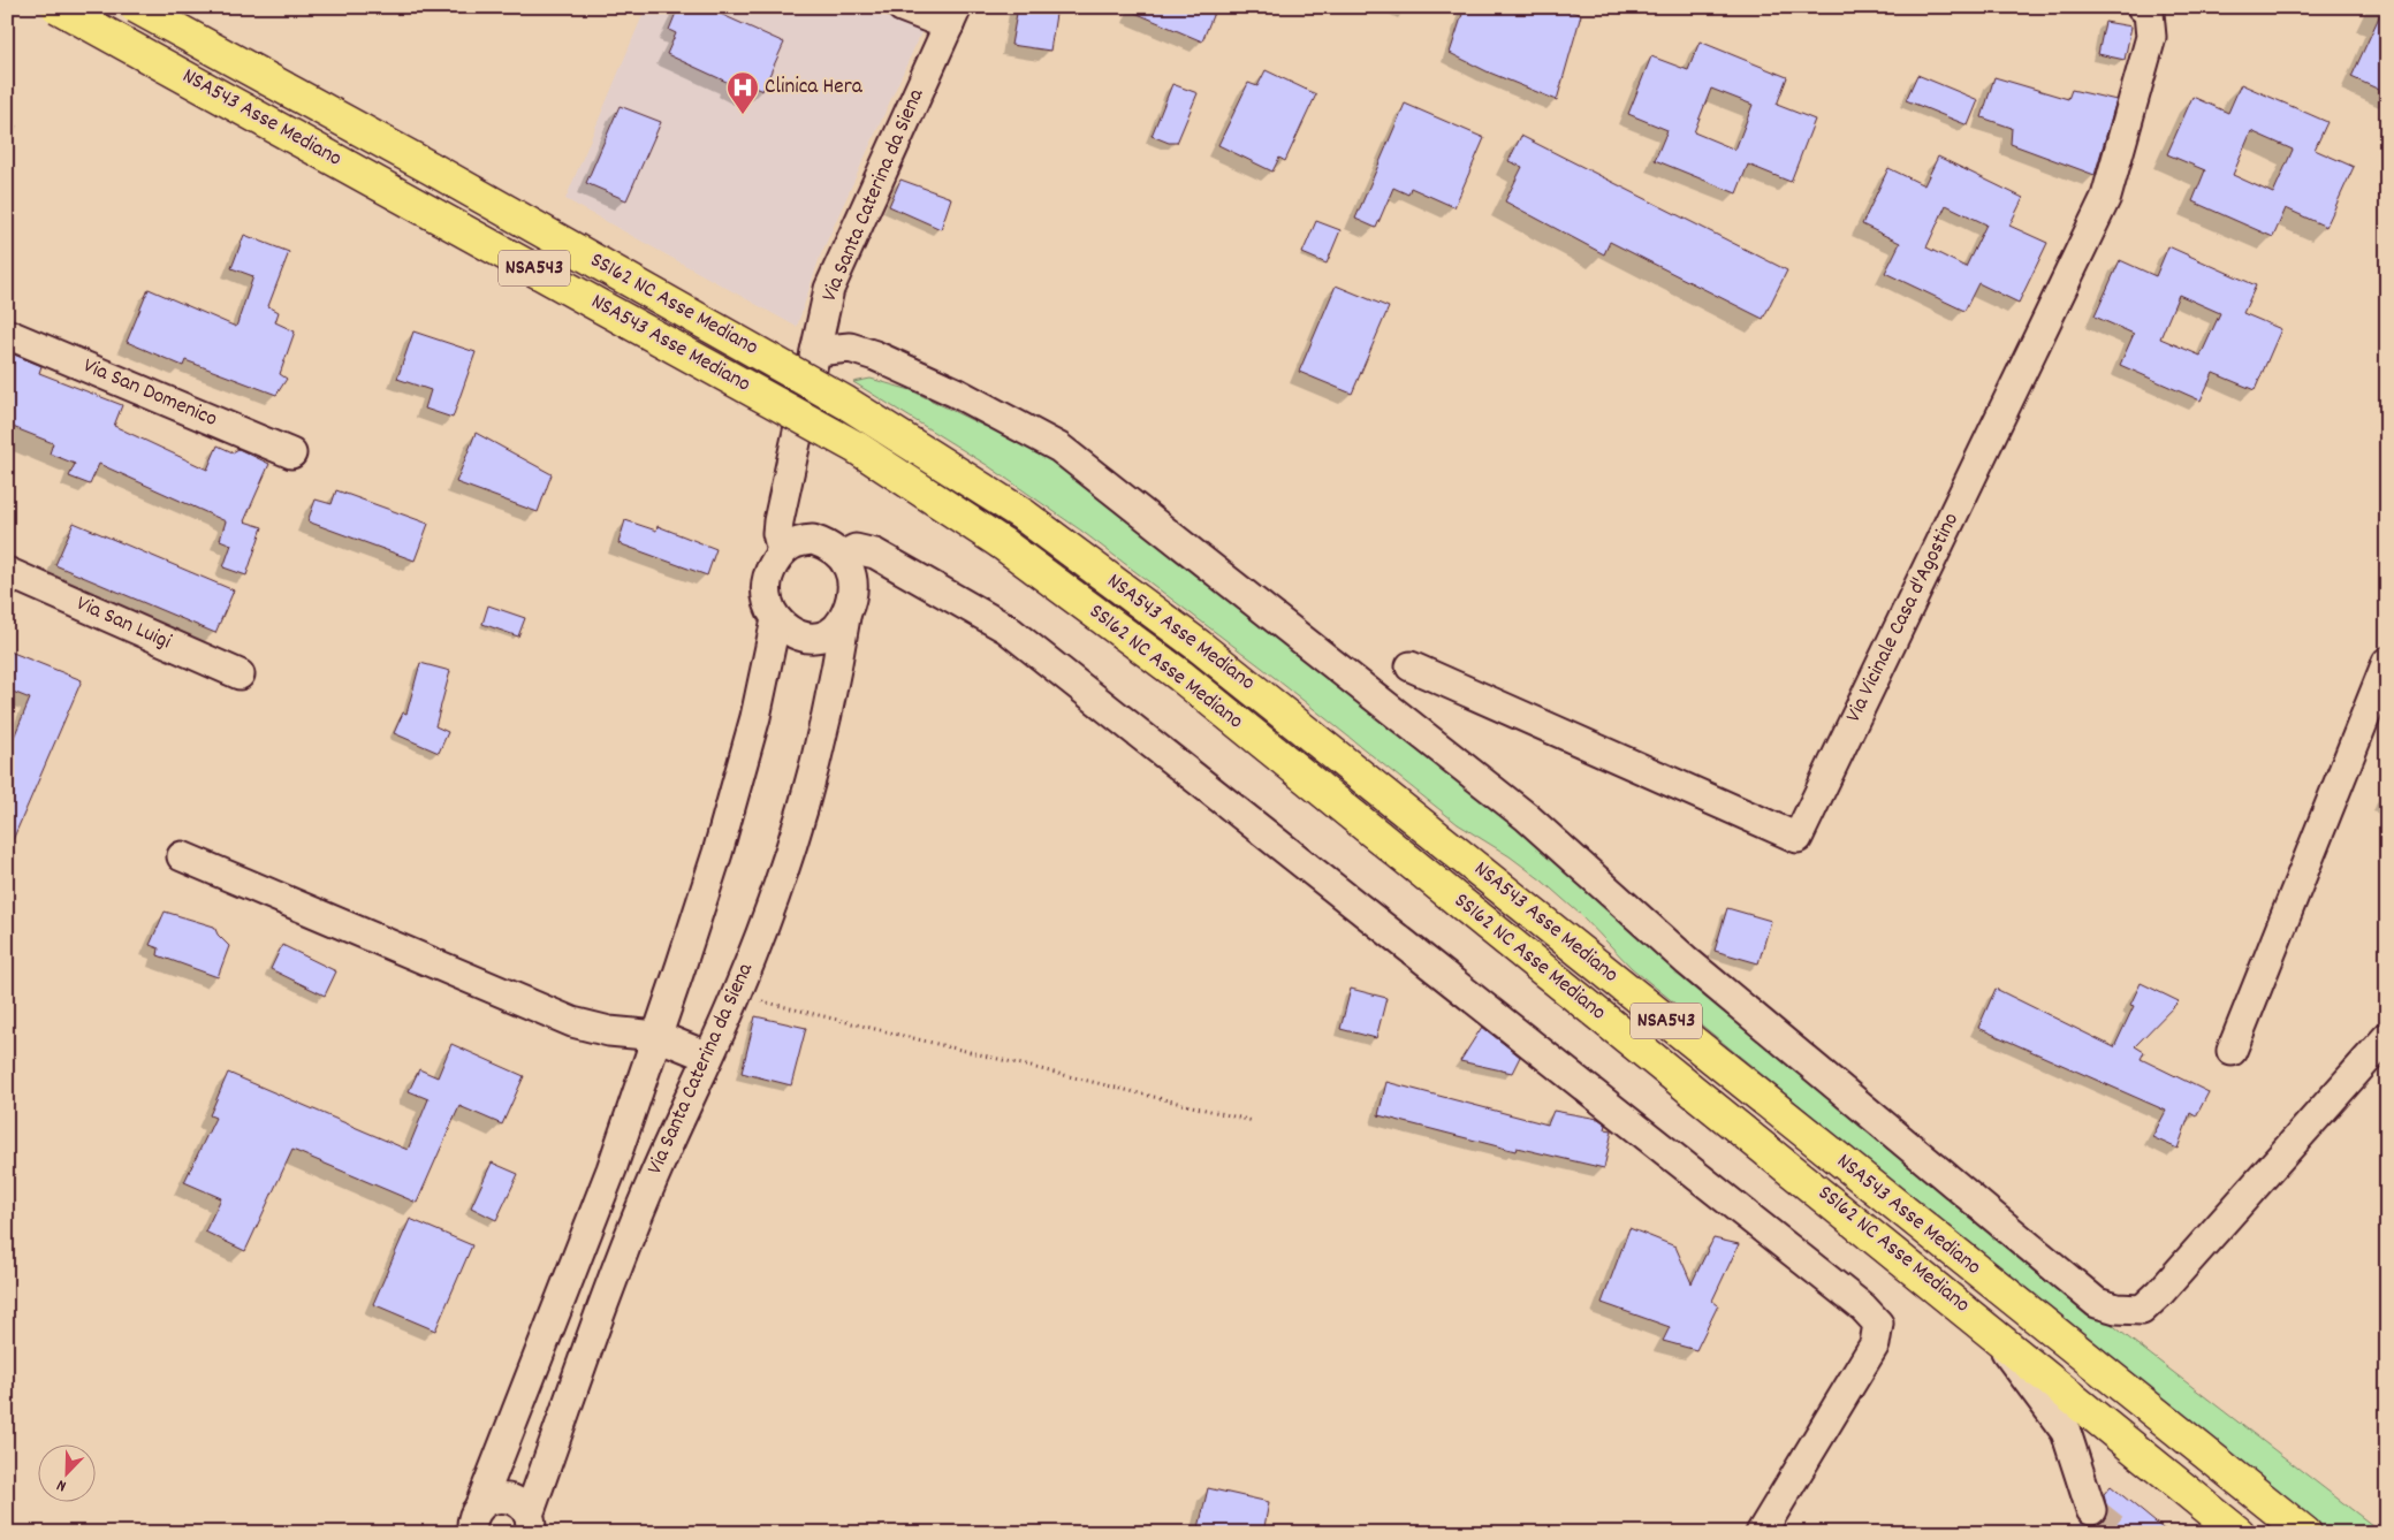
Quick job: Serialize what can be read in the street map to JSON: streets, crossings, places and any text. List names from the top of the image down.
{
  "streets": {
    "highway": ["NSA543 Asse Mediano", "NSA543", "SS162 NC Asse Mediano"],
    "street": [
      "Via Santa Caterina da Siena",
      "Via San Domenico",
      "Via Vicinale Casa d'Agostino",
      "Via San Luigi"
    ]
  },
  "crossings": [
    ["NSA543 Asse Mediano", "SS162 NC Asse Mediano"]
  ],
  "places": {
    "hospital": ["Clinica Hera"]
  },
  "north": "bottom left"
}
